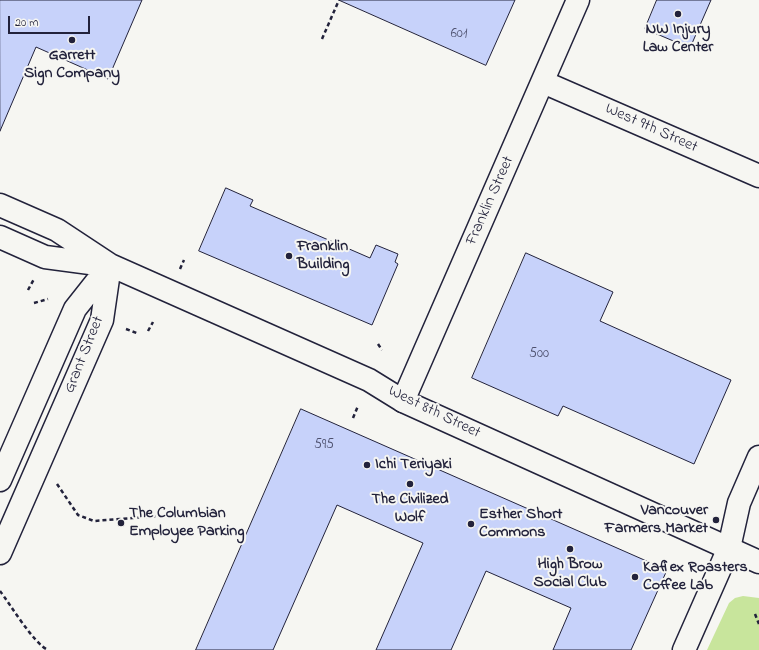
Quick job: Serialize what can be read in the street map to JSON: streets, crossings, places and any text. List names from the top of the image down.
{
  "streets": {
    "street": [
      "West 9th Street",
      "Franklin Street",
      "Grant Street",
      "West 8th Street"
    ]
  },
  "crossings": [
    ["West 9th Street", "Franklin Street"],
    ["Franklin Street", "West 8th Street"],
    ["Grant Street", "West 8th Street"]
  ],
  "places": [
    "NW Injury Law Center",
    "Garrett Sign Company",
    "Franklin Building",
    "Ichi Teriyaki",
    "The Civilized Wolf",
    "Vancouver Farmers Market",
    "The Columbian Employee Parking",
    "Esther Short Commons",
    "High Brow Social Club",
    "Kafiex Roasters Coffee Lab"
  ],
  "house_numbers": ["601", "500", "595"],
  "scale_bar": "20 m"
}
